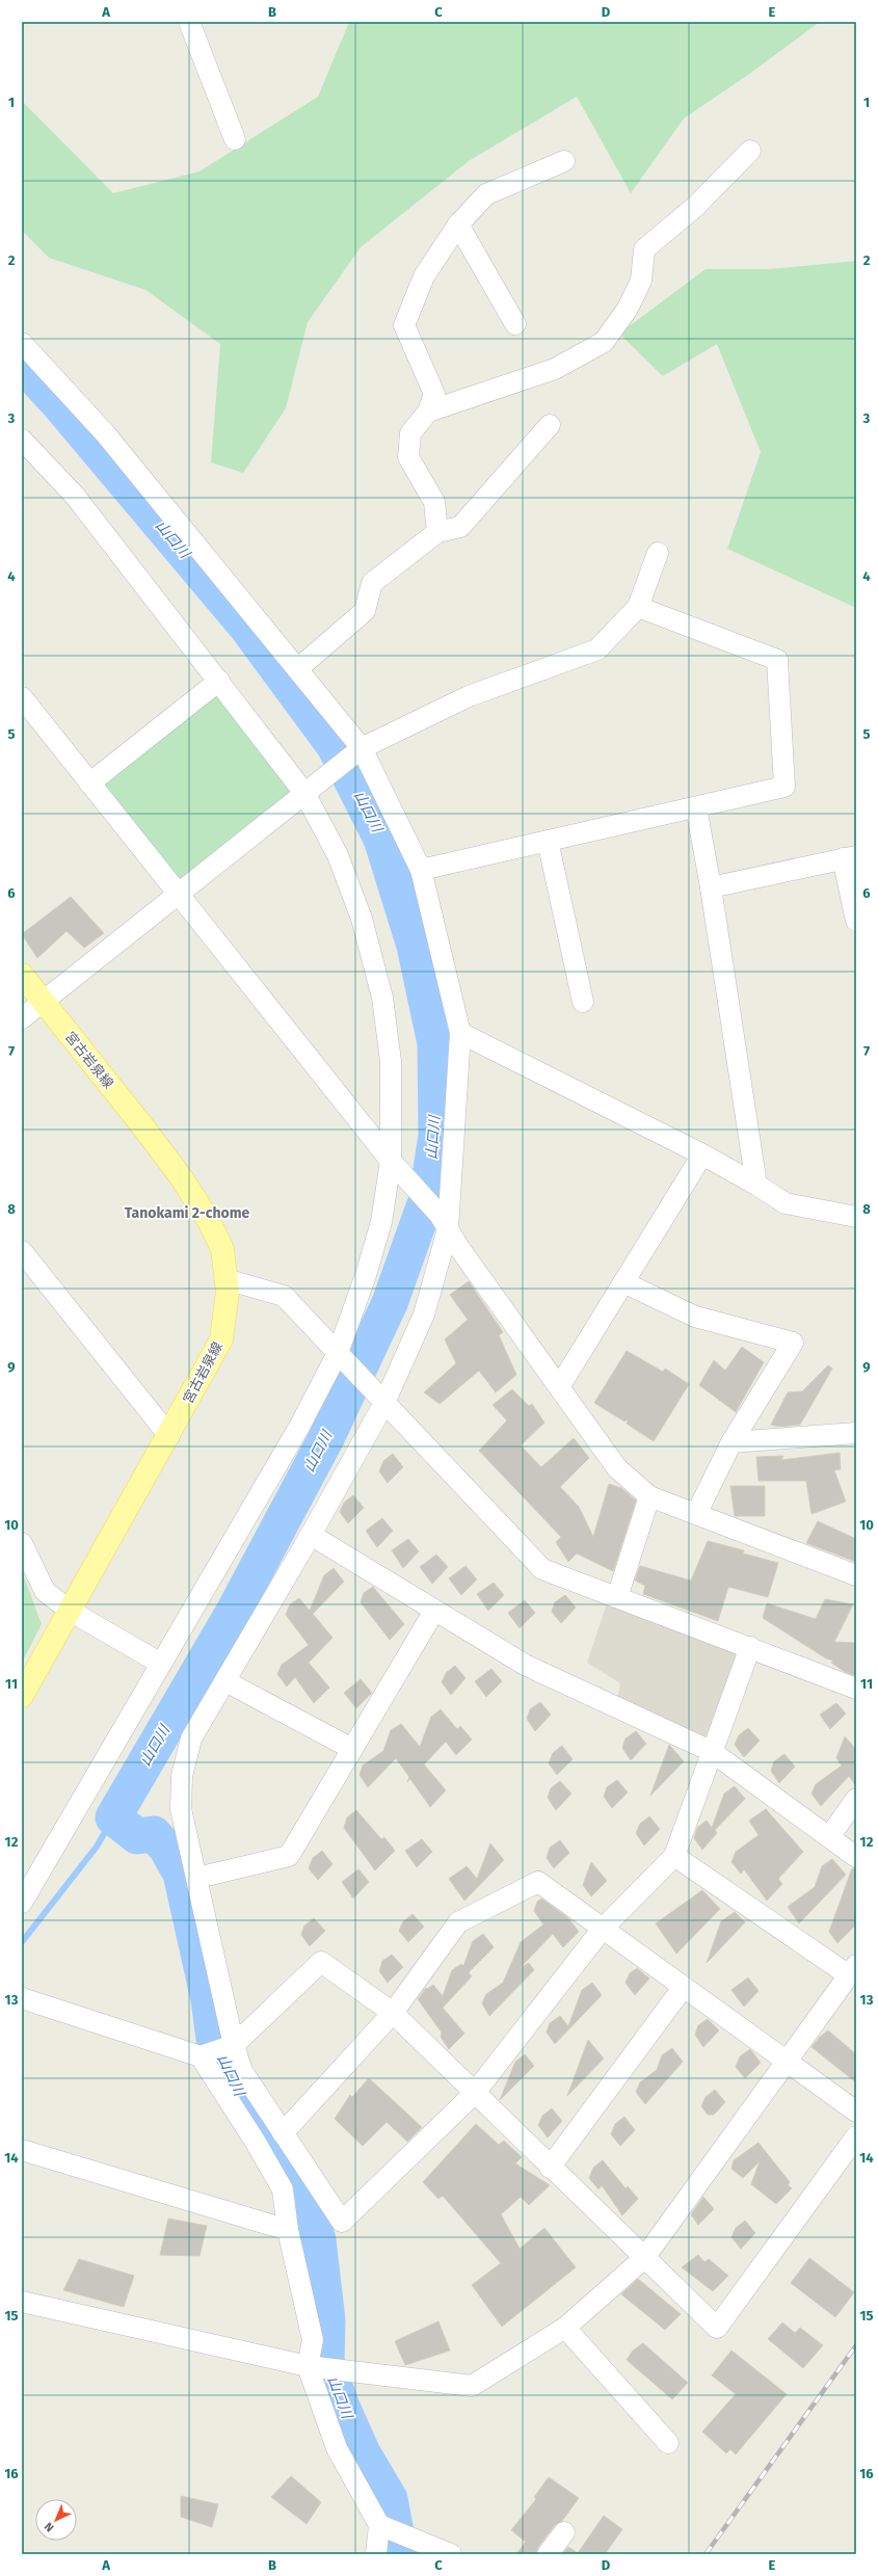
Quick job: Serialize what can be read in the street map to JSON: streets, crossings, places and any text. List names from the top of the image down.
{
  "streets": {
    "main road": ["宮古岩泉線"]
  },
  "districts": ["Tanokami 2-chome"],
  "water": ["山口川"],
  "north": "bottom left",
  "grid": {
    "columns": [
      "A",
      "B",
      "C",
      "D",
      "E"
    ],
    "rows": [
      "1",
      "2",
      "3",
      "4",
      "5",
      "6",
      "7",
      "8",
      "9",
      "10",
      "11",
      "12",
      "13",
      "14",
      "15",
      "16"
    ]
  }
}
